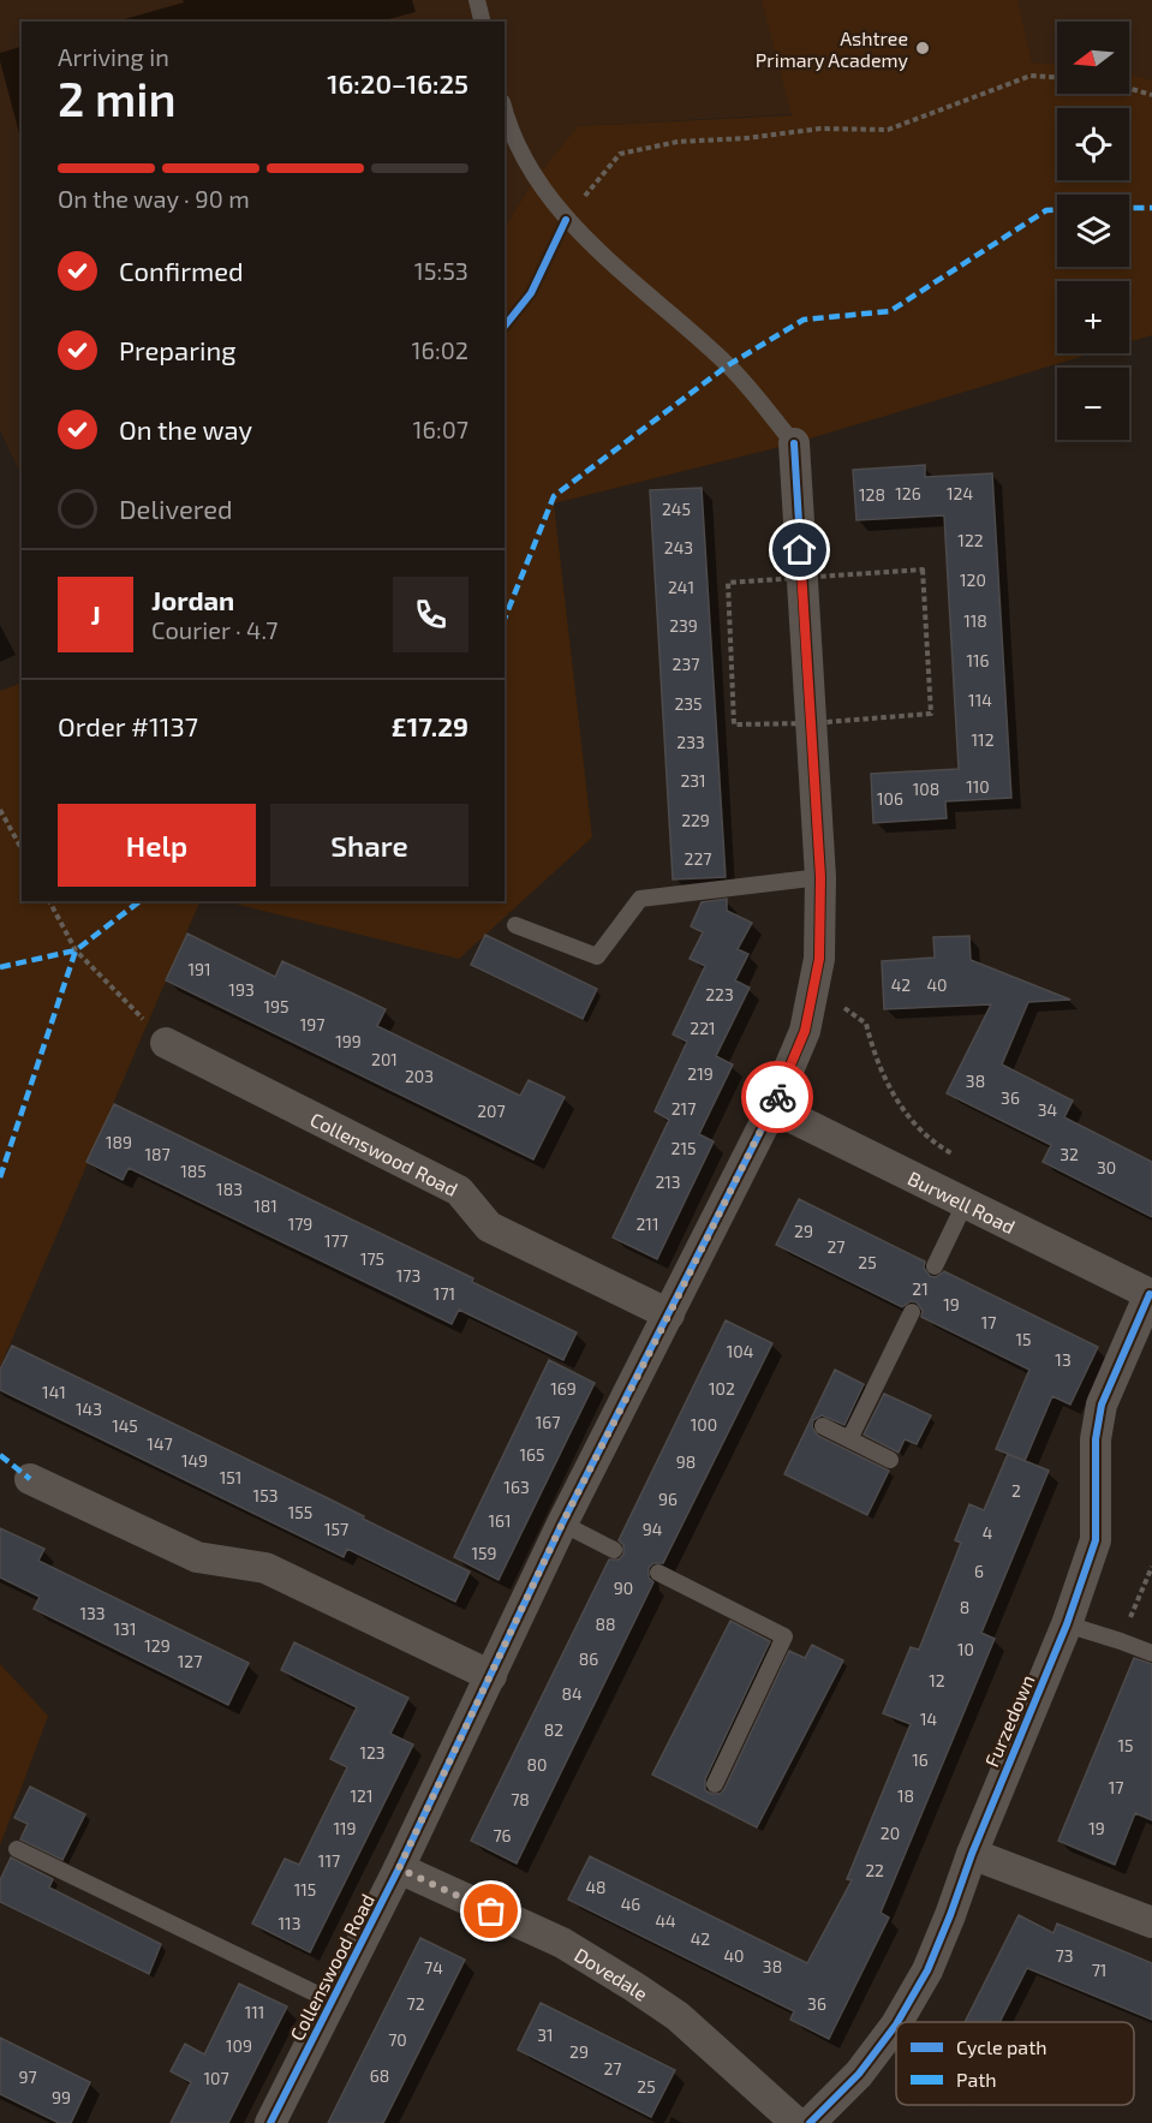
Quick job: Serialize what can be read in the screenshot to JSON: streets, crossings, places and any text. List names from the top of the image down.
{
  "streets": {
    "street": [
      "Collenswood Road",
      "Burwell Road",
      "Furzedown",
      "Dovedale"
    ]
  },
  "crossings": [
    ["Collenswood Road", "Burwell Road"],
    ["Collenswood Road", "Dovedale"],
    ["Burwell Road", "Furzedown"]
  ],
  "places": ["Ashtree Primary Academy"],
  "house_numbers": [
    "126",
    "124",
    "128",
    "245",
    "122",
    "243",
    "120",
    "241",
    "118",
    "239",
    "116",
    "237",
    "114",
    "235",
    "112",
    "233",
    "231",
    "110",
    "108",
    "106",
    "229",
    "227",
    "191",
    "42",
    "40",
    "193",
    "223",
    "195",
    "197",
    "221",
    "199",
    "201",
    "219",
    "203",
    "38",
    "36",
    "217",
    "34",
    "207",
    "189",
    "215",
    "187",
    "32",
    "30",
    "185",
    "213",
    "183",
    "181",
    "179",
    "211",
    "29",
    "177",
    "27",
    "175",
    "25",
    "173",
    "21",
    "171",
    "19",
    "17",
    "15",
    "104",
    "13",
    "169",
    "102",
    "141",
    "143",
    "167",
    "100",
    "145",
    "147",
    "165",
    "149",
    "98",
    "151",
    "163",
    "2",
    "153",
    "96",
    "155",
    "161",
    "157",
    "94",
    "4",
    "159",
    "6",
    "90",
    "8",
    "133",
    "88",
    "131",
    "129",
    "10",
    "86",
    "127",
    "12",
    "84",
    "14",
    "82",
    "15",
    "123",
    "16",
    "80",
    "17",
    "121",
    "18",
    "78",
    "119",
    "19",
    "20",
    "76",
    "117",
    "22",
    "48",
    "115",
    "46",
    "44",
    "113",
    "42",
    "40",
    "73",
    "38",
    "74",
    "71",
    "72",
    "36",
    "111",
    "31",
    "70",
    "109",
    "29",
    "27",
    "68",
    "97",
    "107",
    "25",
    "99"
  ],
  "legend": ["Cycle path", "Path"],
  "north": "left",
  "page": {
    "map_buttons": ["+", "−"],
    "heading": ["2 min", "Arriving in", "16:20–16:25"],
    "panel": [
      "Jordan",
      "Courier · 4.7",
      "Order #1137",
      "£17.29"
    ],
    "bar": "On the way · 90 m",
    "list": [
      ["Confirmed", "15:53"],
      ["Preparing", "16:02"],
      ["On the way", "16:07"],
      "Delivered"
    ],
    "round": "J",
    "buttons": ["Help", "Share"]
  }
}
